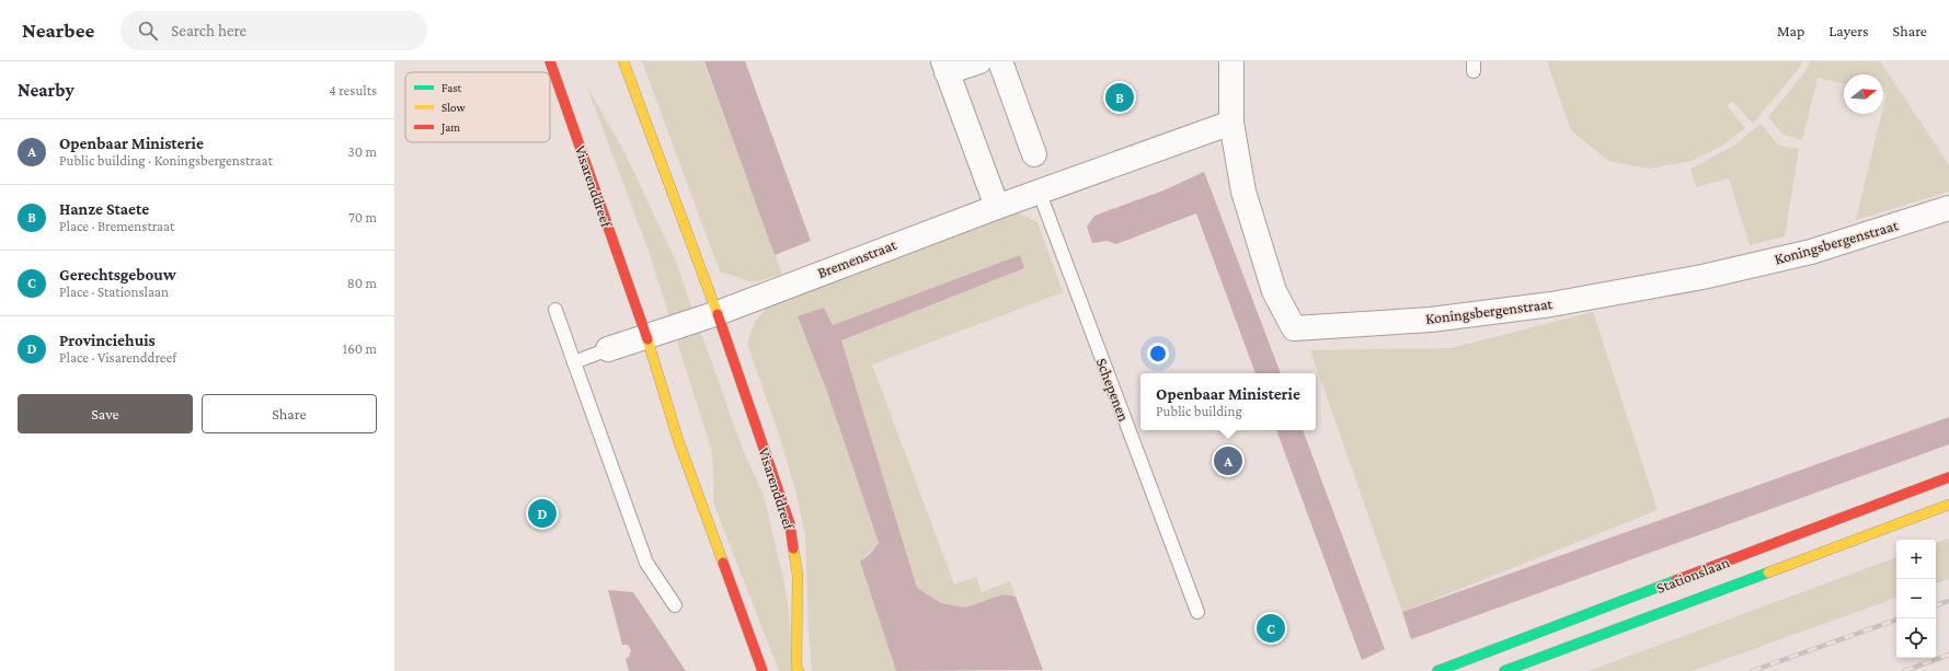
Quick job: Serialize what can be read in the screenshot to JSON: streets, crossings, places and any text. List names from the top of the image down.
{
  "streets": {
    "main road": ["Visarenddreef", "Stationslaan"],
    "street": ["Koningsbergenstraat", "Bremenstraat"],
    "lane": ["Schepenen"]
  },
  "crossings": [
    ["Visarenddreef", "Bremenstraat"],
    ["Koningsbergenstraat", "Bremenstraat"],
    ["Bremenstraat", "Schepenen"]
  ],
  "legend": ["Fast", "Slow", "Jam"],
  "north": "right",
  "page": {
    "header": "Nearbee",
    "search": "Search here",
    "nav": ["Map", "Layers", "Share"],
    "heading": ["Nearby", "4 results"],
    "pins": [
      "B",
      "A",
      "D",
      "C"
    ],
    "list": [
      {
        "mark": "A",
        "name": "Openbaar Ministerie",
        "note": "Public building · Koningsbergenstraat",
        "value": "30 m"
      },
      {
        "mark": "B",
        "name": "Hanze Staete",
        "note": "Place · Bremenstraat",
        "value": "70 m"
      },
      {
        "mark": "C",
        "name": "Gerechtsgebouw",
        "note": "Place · Stationslaan",
        "value": "80 m"
      },
      {
        "mark": "D",
        "name": "Provinciehuis",
        "note": "Place · Visarenddreef",
        "value": "160 m"
      }
    ],
    "popup": ["Openbaar Ministerie", "Public building"],
    "buttons": ["Save", "Share"],
    "map_buttons": ["+", "−"]
  }
}
